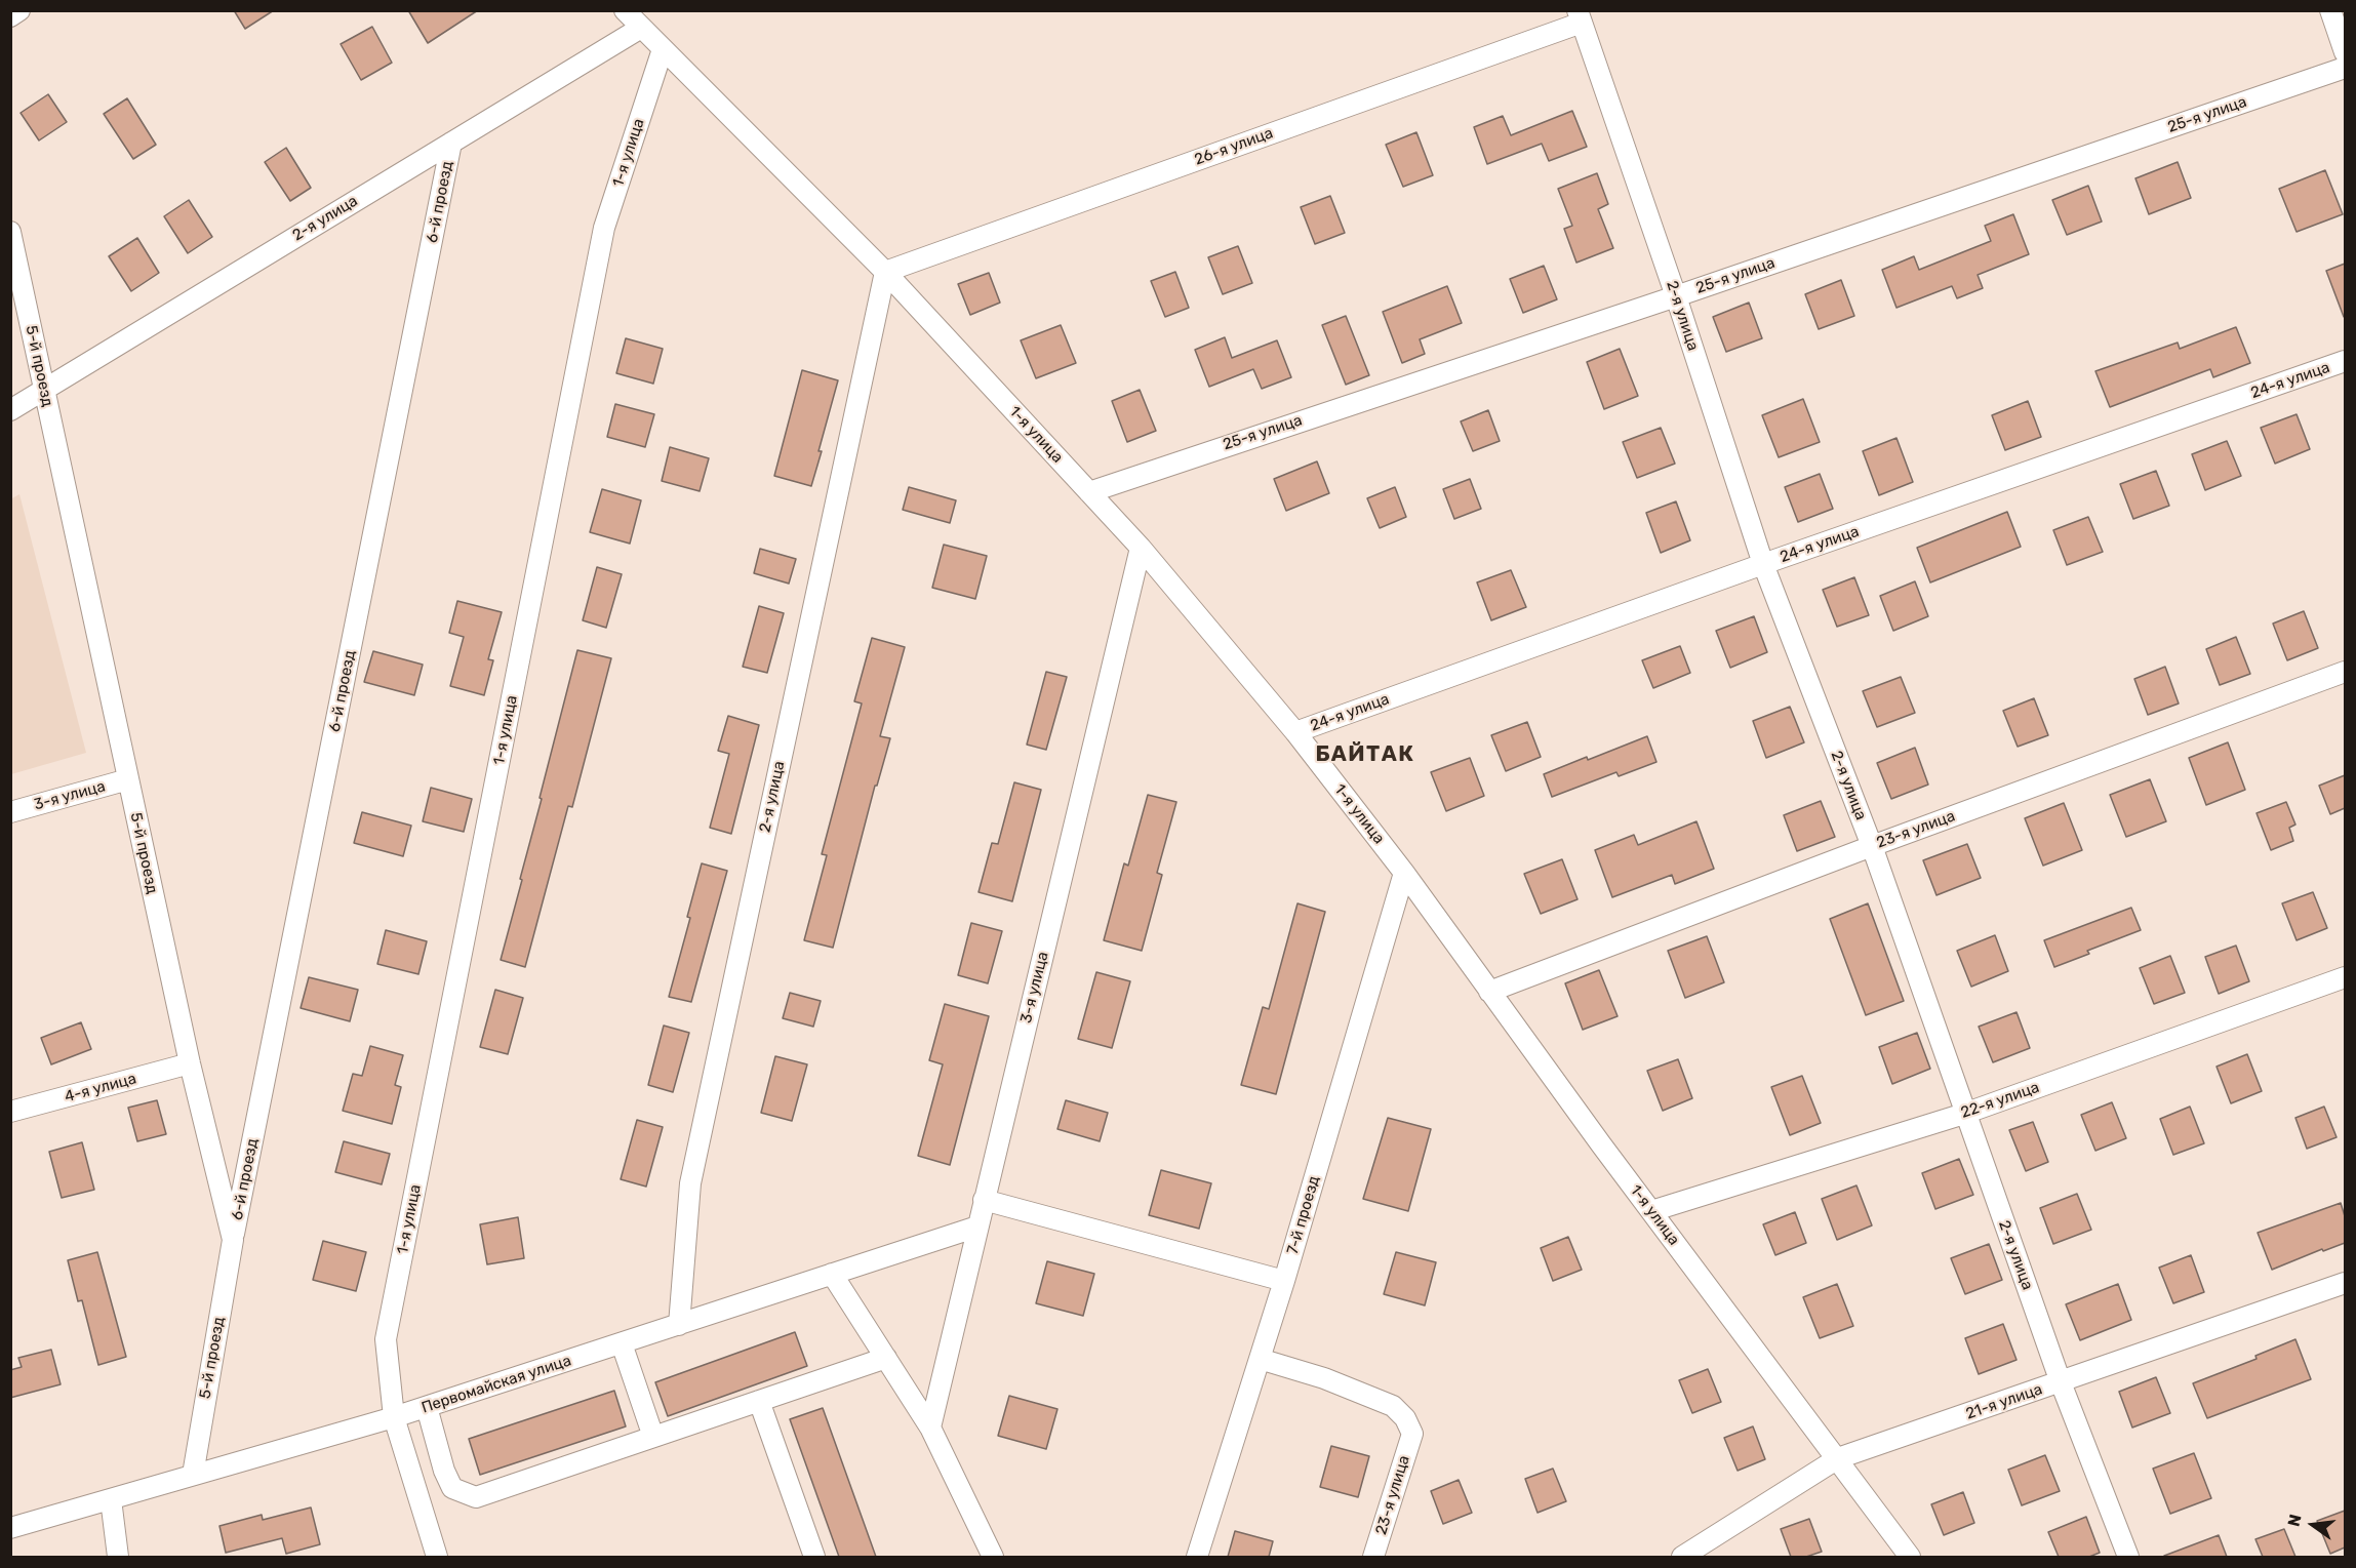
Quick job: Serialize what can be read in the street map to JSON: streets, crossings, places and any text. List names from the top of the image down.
{
  "streets": {
    "street": [
      "25-я улица",
      "26-я улица",
      "1-я улица",
      "6-й проезд",
      "2-я улица",
      "5-й проезд",
      "24-я улица",
      "3-я улица",
      "23-я улица",
      "4-я улица",
      "22-я улица",
      "7-й проезд",
      "Первомайская улица",
      "21-я улица"
    ]
  },
  "crossings": [
    ["25-я улица", "1-я улица"],
    ["25-я улица", "2-я улица"],
    ["26-я улица", "1-я улица"],
    ["26-я улица", "2-я улица"],
    ["1-я улица", "2-я улица"],
    ["1-я улица", "24-я улица"],
    ["1-я улица", "3-я улица"],
    ["1-я улица", "23-я улица"],
    ["1-я улица", "22-я улица"],
    ["1-я улица", "7-й проезд"],
    ["1-я улица", "Первомайская улица"],
    ["1-я улица", "21-я улица"],
    ["6-й проезд", "2-я улица"],
    ["6-й проезд", "5-й проезд"],
    ["2-я улица", "5-й проезд"],
    ["2-я улица", "24-я улица"],
    ["2-я улица", "23-я улица"],
    ["2-я улица", "22-я улица"],
    ["2-я улица", "Первомайская улица"],
    ["2-я улица", "21-я улица"],
    ["5-й проезд", "3-я улица"],
    ["5-й проезд", "4-я улица"],
    ["5-й проезд", "Первомайская улица"],
    ["3-я улица", "Первомайская улица"],
    ["23-я улица", "7-й проезд"]
  ],
  "districts": ["БАЙТАК"],
  "north": "left"
}
